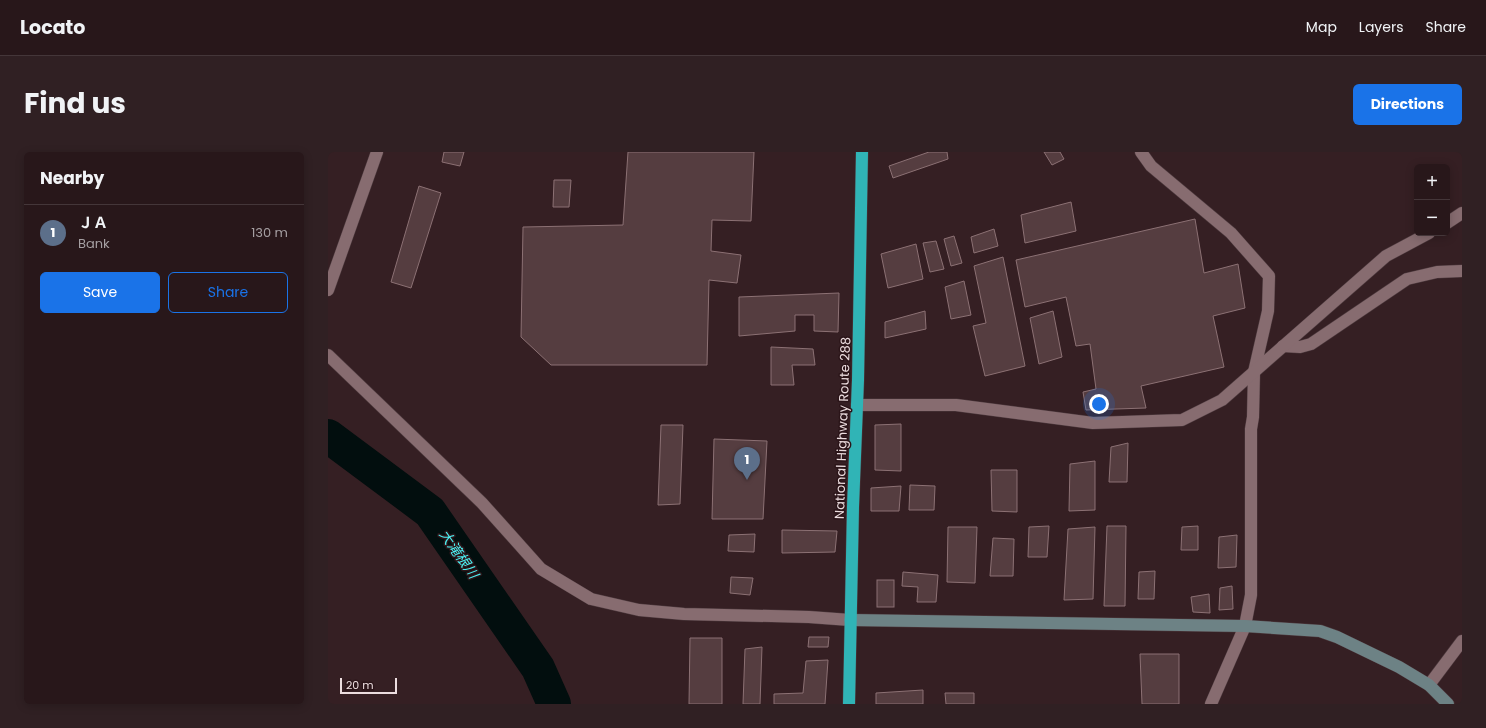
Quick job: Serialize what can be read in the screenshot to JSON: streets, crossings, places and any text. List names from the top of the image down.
{
  "streets": {
    "highway": ["National Highway Route 288"]
  },
  "water": ["大滝根川"],
  "scale_bar": "20 m",
  "page": {
    "header": "Locato",
    "nav": ["Map", "Layers", "Share"],
    "title": "Find us",
    "buttons": [
      "Directions",
      ["Save", "Share"]
    ],
    "heading": "Nearby",
    "map_buttons": ["+", "−"],
    "list": [
      {
        "mark": "1",
        "name": "ＪＡ",
        "note": "Bank",
        "value": "130 m"
      }
    ],
    "pins": "1",
    "scale": "20 m"
  }
}
